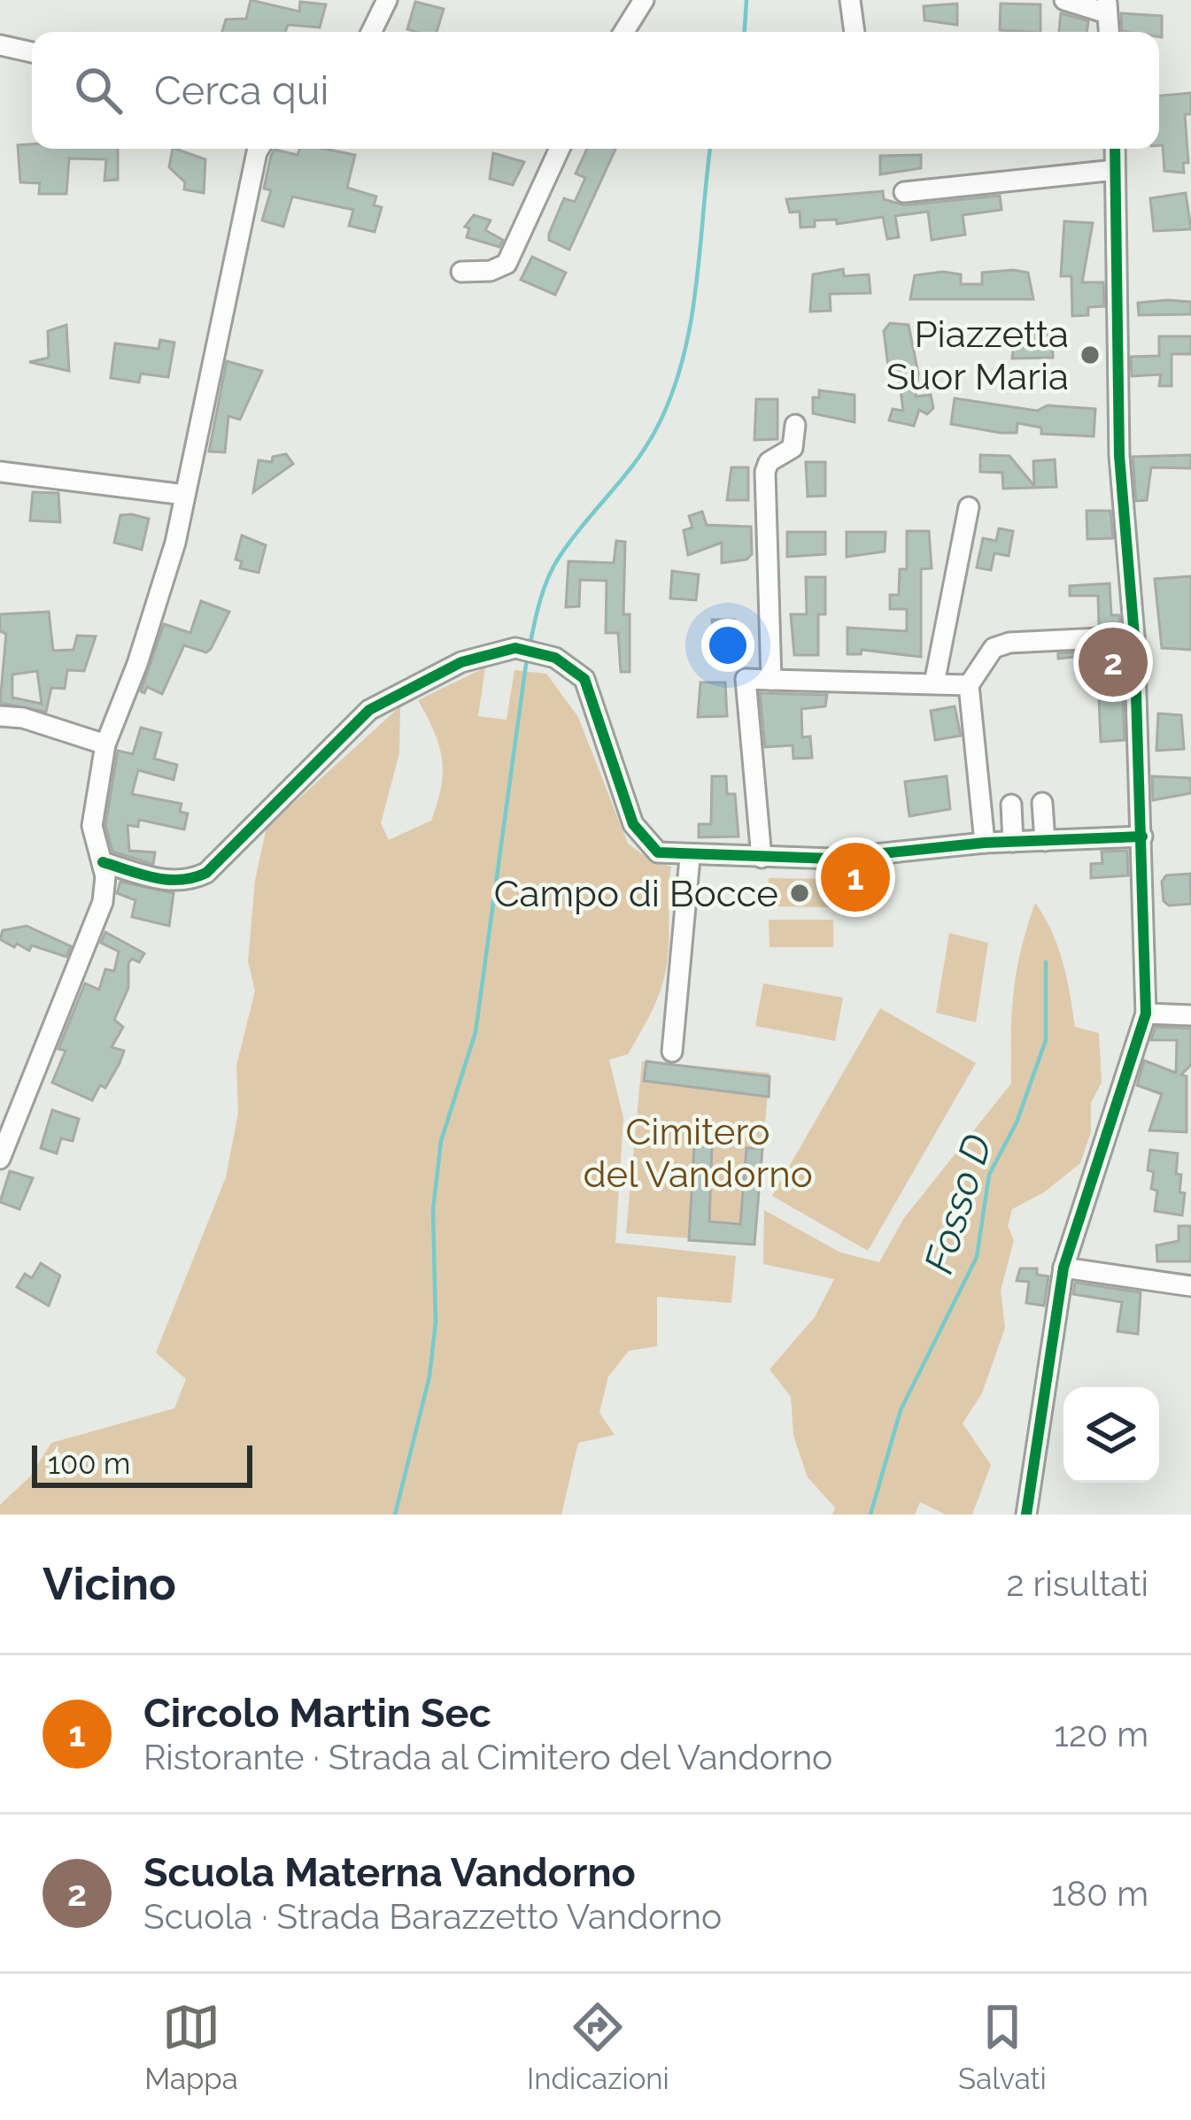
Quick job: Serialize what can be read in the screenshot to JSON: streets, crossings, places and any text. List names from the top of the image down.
{
  "water": ["Fosso D"],
  "parks": ["Cimitero del Vandorno"],
  "places": ["Piazzetta Suor Maria", "Campo di Bocce"],
  "scale_bar": "100 m",
  "page": {
    "search": "Cerca qui",
    "pins": ["2", "1"],
    "scale": "100 m",
    "heading": ["Vicino", "2 risultati"],
    "list": [
      {
        "mark": "1",
        "name": "Circolo Martin Sec",
        "note": "Ristorante · Strada al Cimitero del Vandorno",
        "value": "120 m"
      },
      {
        "mark": "2",
        "name": "Scuola Materna Vandorno",
        "note": "Scuola · Strada Barazzetto Vandorno",
        "value": "180 m"
      }
    ],
    "nav": ["Mappa", "Indicazioni", "Salvati"]
  }
}
